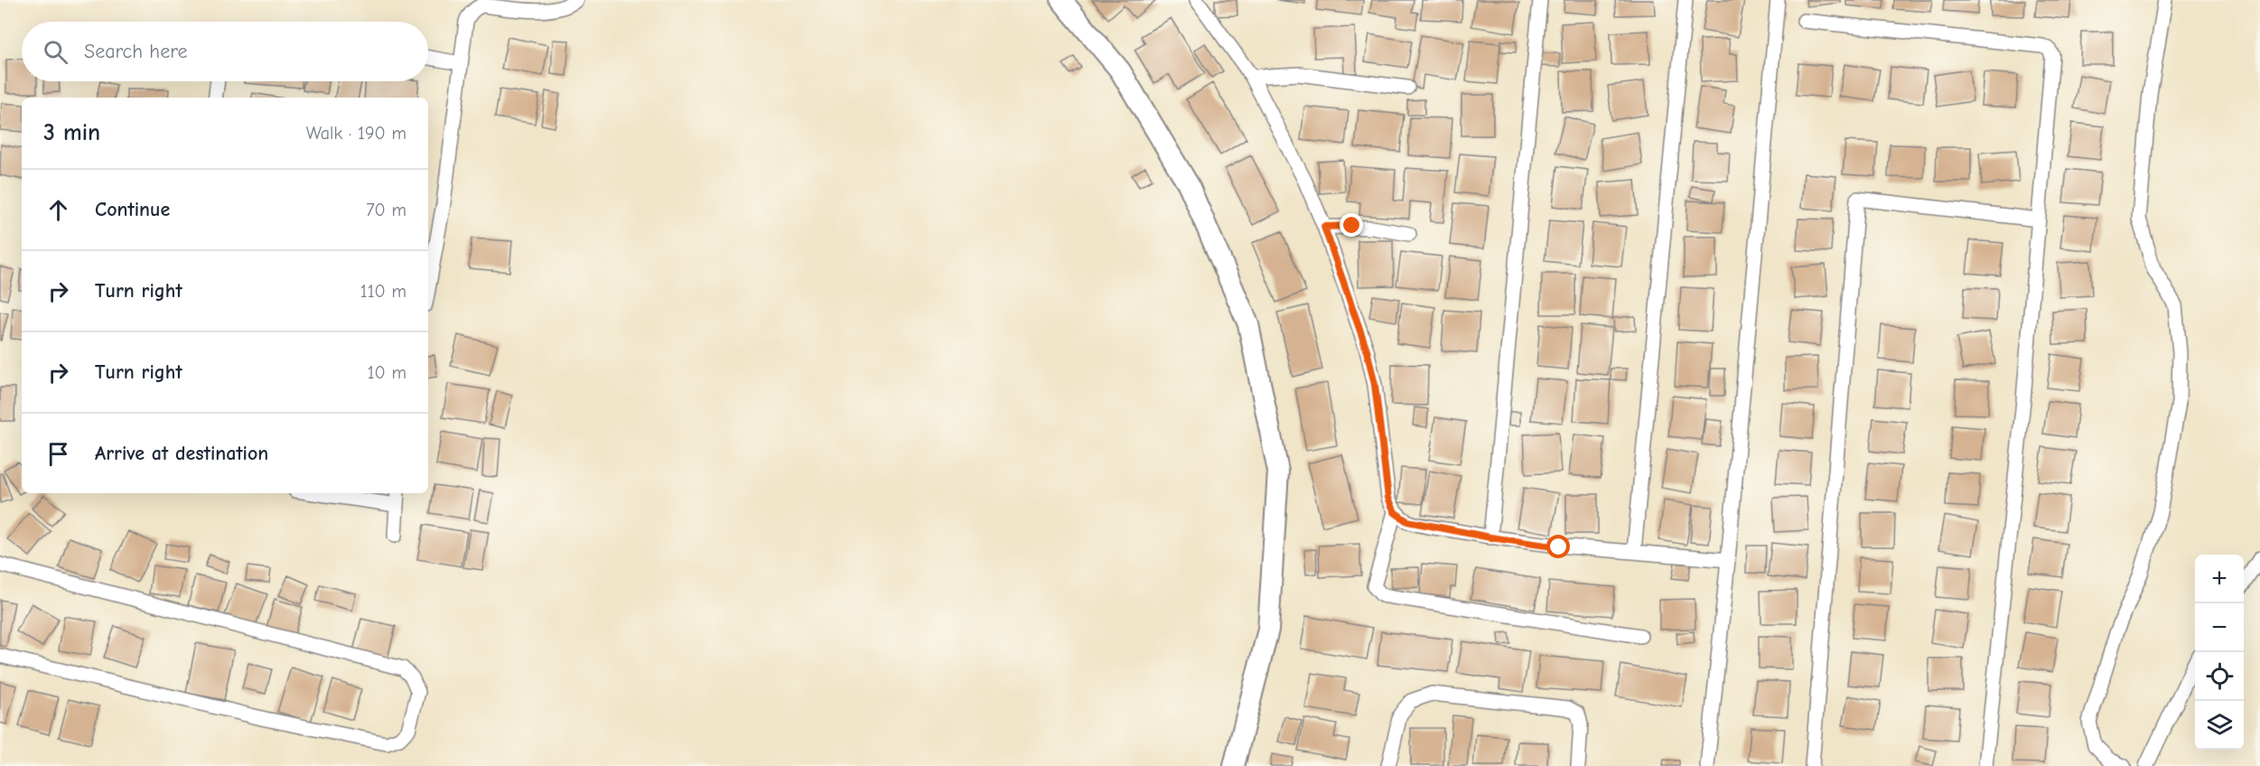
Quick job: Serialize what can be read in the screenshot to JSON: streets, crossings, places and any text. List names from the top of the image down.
{
  "page": {
    "search": "Search here",
    "heading": ["3 min", "Walk · 190 m"],
    "list": [
      ["Continue", "70 m"],
      ["Turn right", "110 m"],
      ["Turn right", "10 m"],
      "Arrive at destination"
    ],
    "map_buttons": ["+", "−"]
  }
}
